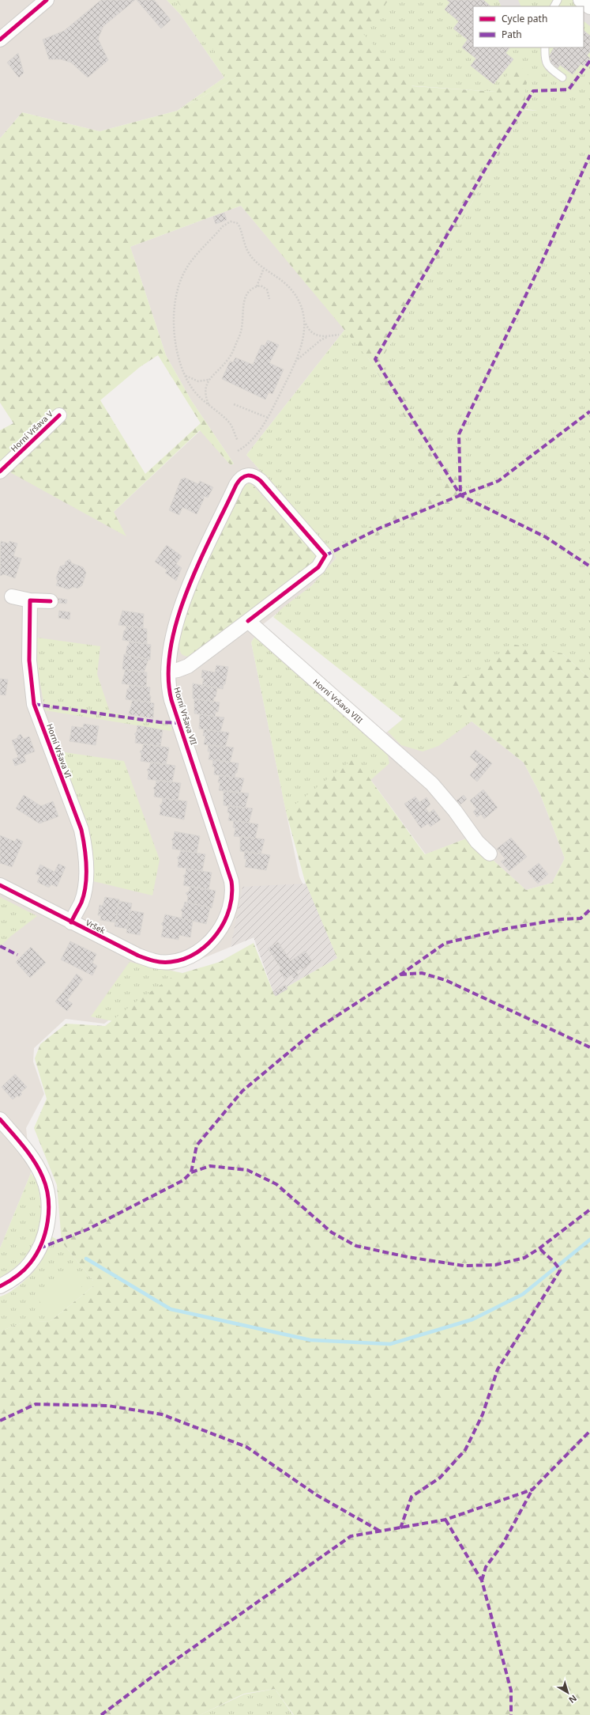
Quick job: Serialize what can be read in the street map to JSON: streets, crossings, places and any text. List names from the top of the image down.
{
  "streets": {
    "street": [
      "Horní Vršava V",
      "Horní Vršava VIII",
      "Horní Vršava VII",
      "Horní Vršava VI",
      "Vršek"
    ]
  },
  "crossings": [
    ["Horní Vršava VIII", "Horní Vršava VII"],
    ["Horní Vršava VII", "Vršek"],
    ["Horní Vršava VI", "Vršek"]
  ],
  "legend": ["Cycle path", "Path"],
  "north": "bottom right"
}
